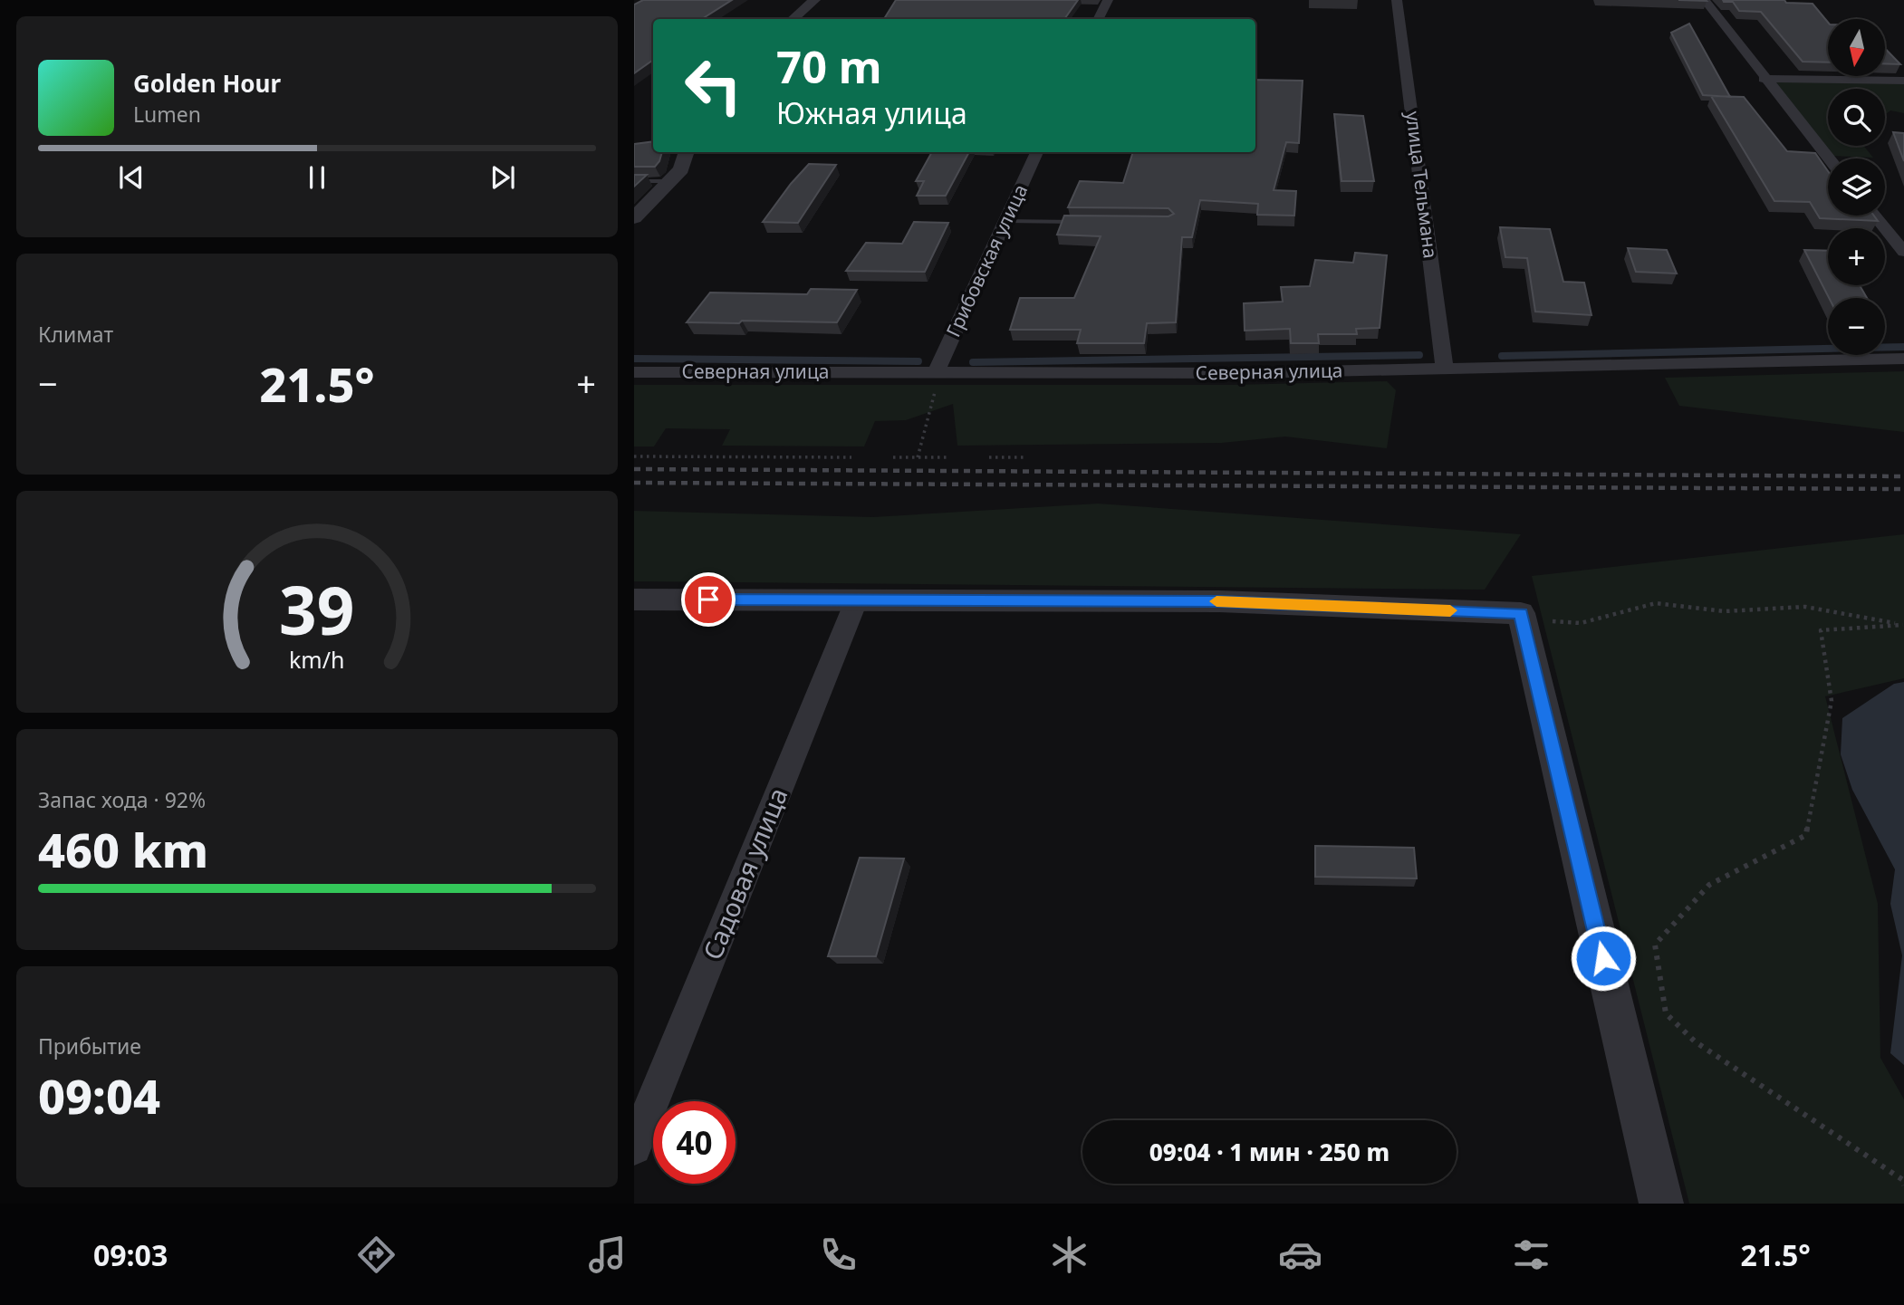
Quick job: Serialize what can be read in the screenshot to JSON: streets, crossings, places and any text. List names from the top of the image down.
{
  "streets": {
    "street": [
      "улица Тельмана",
      "Грибовская улица",
      "Северная улица",
      "Садовая улица"
    ]
  },
  "crossings": [
    ["улица Тельмана", "Северная улица"],
    ["Грибовская улица", "Северная улица"]
  ],
  "north": "bottom",
  "page": {
    "map_buttons": ["+", "−"],
    "turn": ["70 m", "Южная улица"],
    "song": ["Golden Hour", "Lumen"],
    "tile": [
      "Климат",
      ["Запас хода · 92%", "460 km"],
      ["Прибытие", "09:04"]
    ],
    "heat": ["−", "21.5°", "+"],
    "limit": "40",
    "trip": "09:04 · 1 мин · 250 m",
    "tabs": ["09:03", "21.5°"],
    "gauge": ["39", "km/h"]
  }
}
